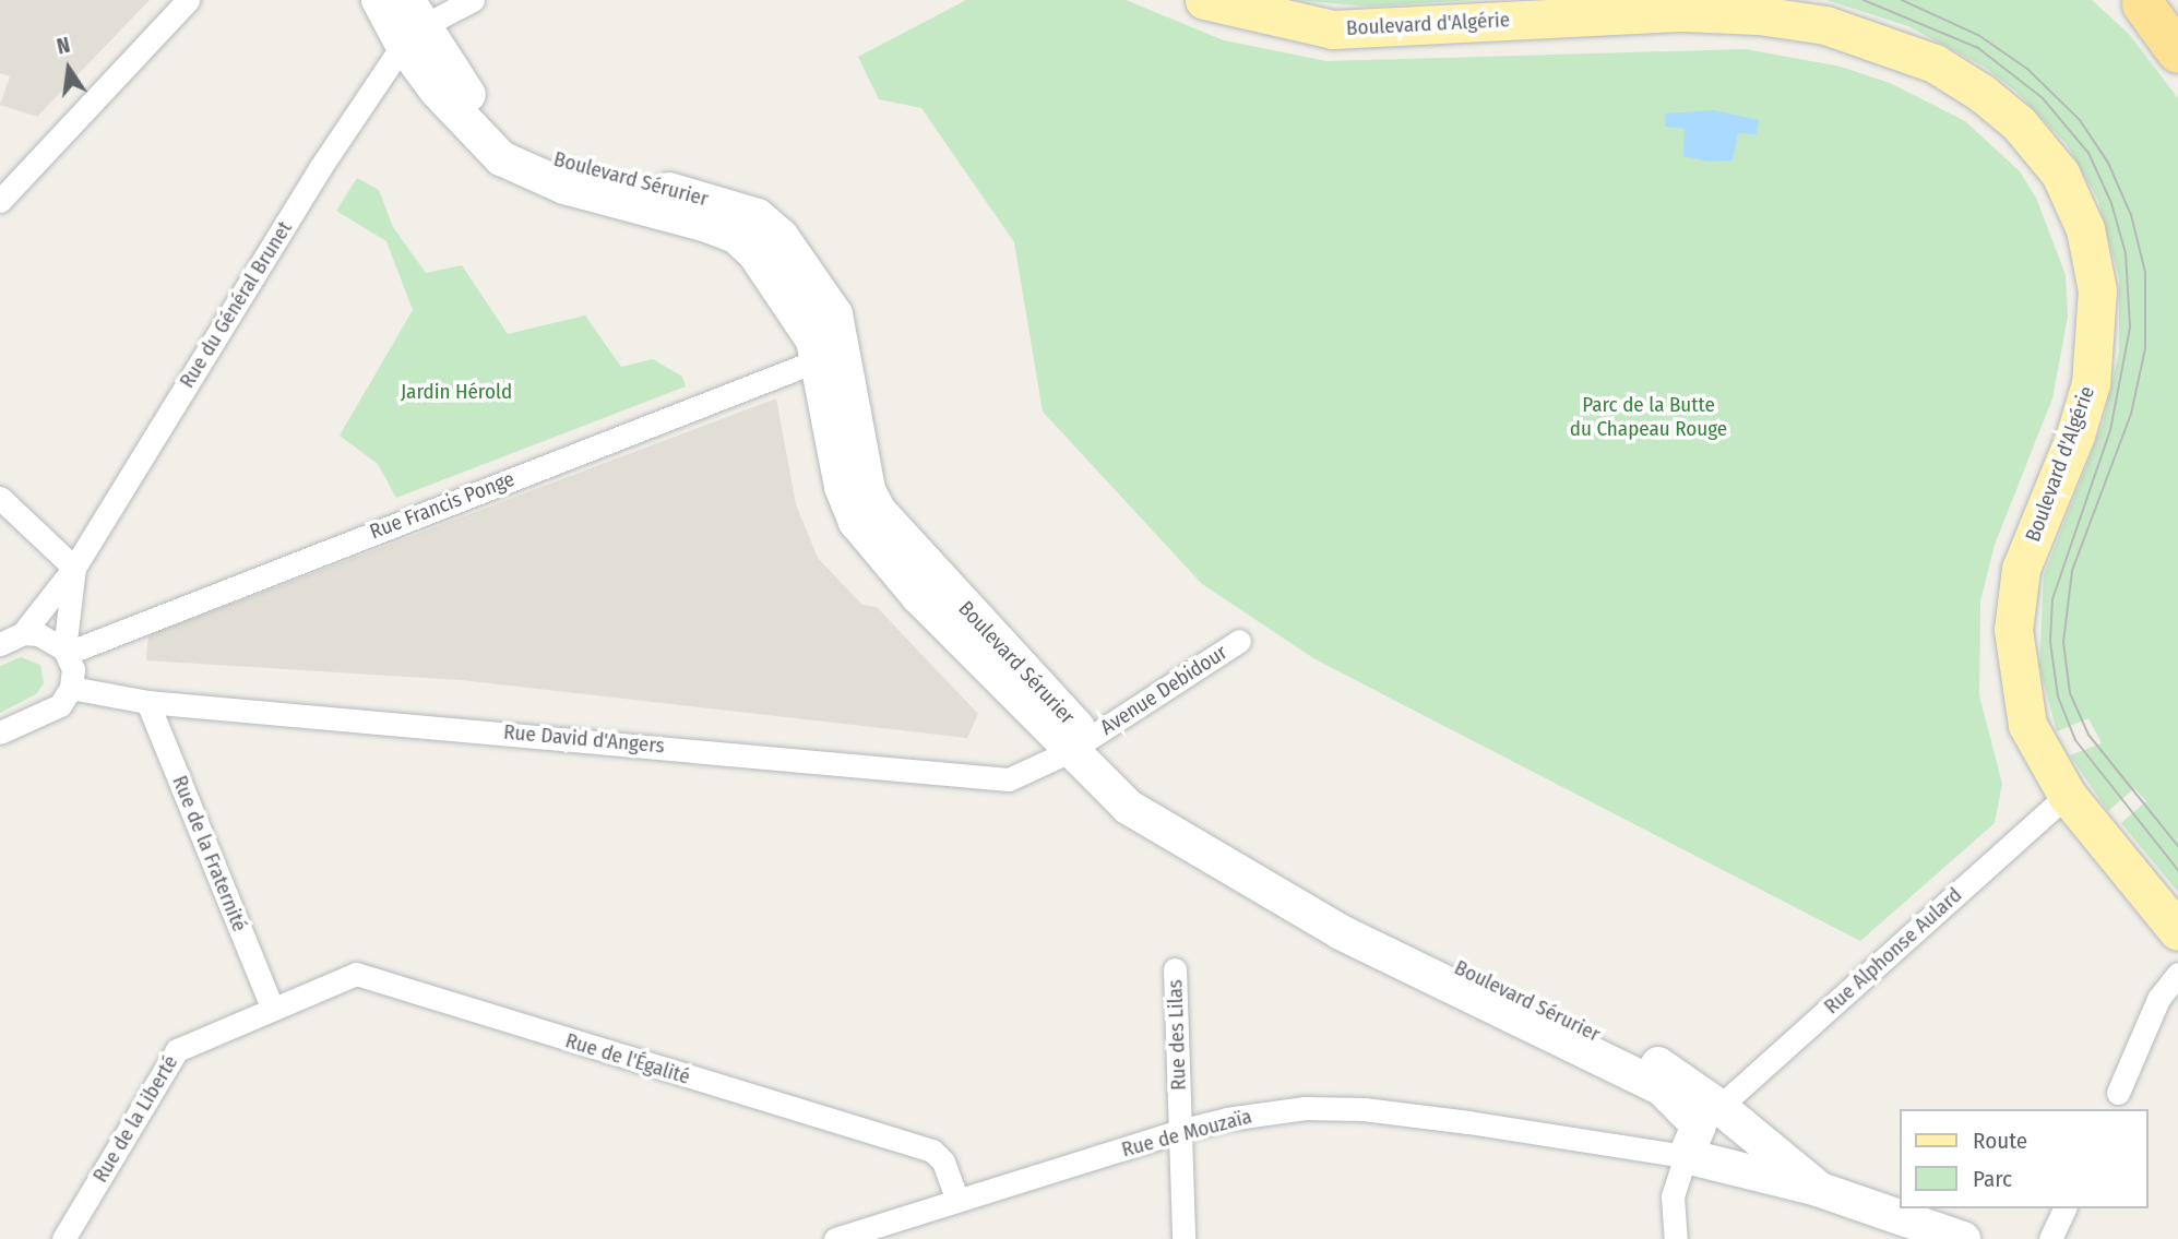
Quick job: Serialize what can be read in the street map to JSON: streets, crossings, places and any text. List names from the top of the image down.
{
  "streets": {
    "main road": ["Boulevard d'Algérie"],
    "street": [
      "Boulevard Sérurier",
      "Rue du Général Brunet",
      "Rue Francis Ponge",
      "Avenue Debidour",
      "Rue David d'Angers",
      "Rue de la Fraternité",
      "Rue Alphonse Aulard",
      "Rue des Lilas",
      "Rue de l'Égalité",
      "Rue de la Liberté",
      "Rue de Mouzaïa"
    ]
  },
  "crossings": [
    ["Boulevard d'Algérie", "Rue Alphonse Aulard"],
    ["Boulevard Sérurier", "Rue du Général Brunet"],
    ["Boulevard Sérurier", "Rue Francis Ponge"],
    ["Boulevard Sérurier", "Avenue Debidour"],
    ["Boulevard Sérurier", "Rue David d'Angers"],
    ["Boulevard Sérurier", "Rue Alphonse Aulard"],
    ["Boulevard Sérurier", "Rue de Mouzaïa"],
    ["Rue du Général Brunet", "Rue Francis Ponge"],
    ["Rue du Général Brunet", "Rue David d'Angers"],
    ["Avenue Debidour", "Rue David d'Angers"],
    ["Rue David d'Angers", "Rue de la Fraternité"],
    ["Rue de la Fraternité", "Rue de l'Égalité"],
    ["Rue de la Fraternité", "Rue de la Liberté"],
    ["Rue Alphonse Aulard", "Rue de Mouzaïa"],
    ["Rue des Lilas", "Rue de Mouzaïa"],
    ["Rue de l'Égalité", "Rue de la Liberté"],
    ["Rue de l'Égalité", "Rue de Mouzaïa"]
  ],
  "parks": ["Jardin Hérold", "Parc de la Butte du Chapeau Rouge"],
  "legend": ["Route", "Parc"],
  "north": "top"
}
